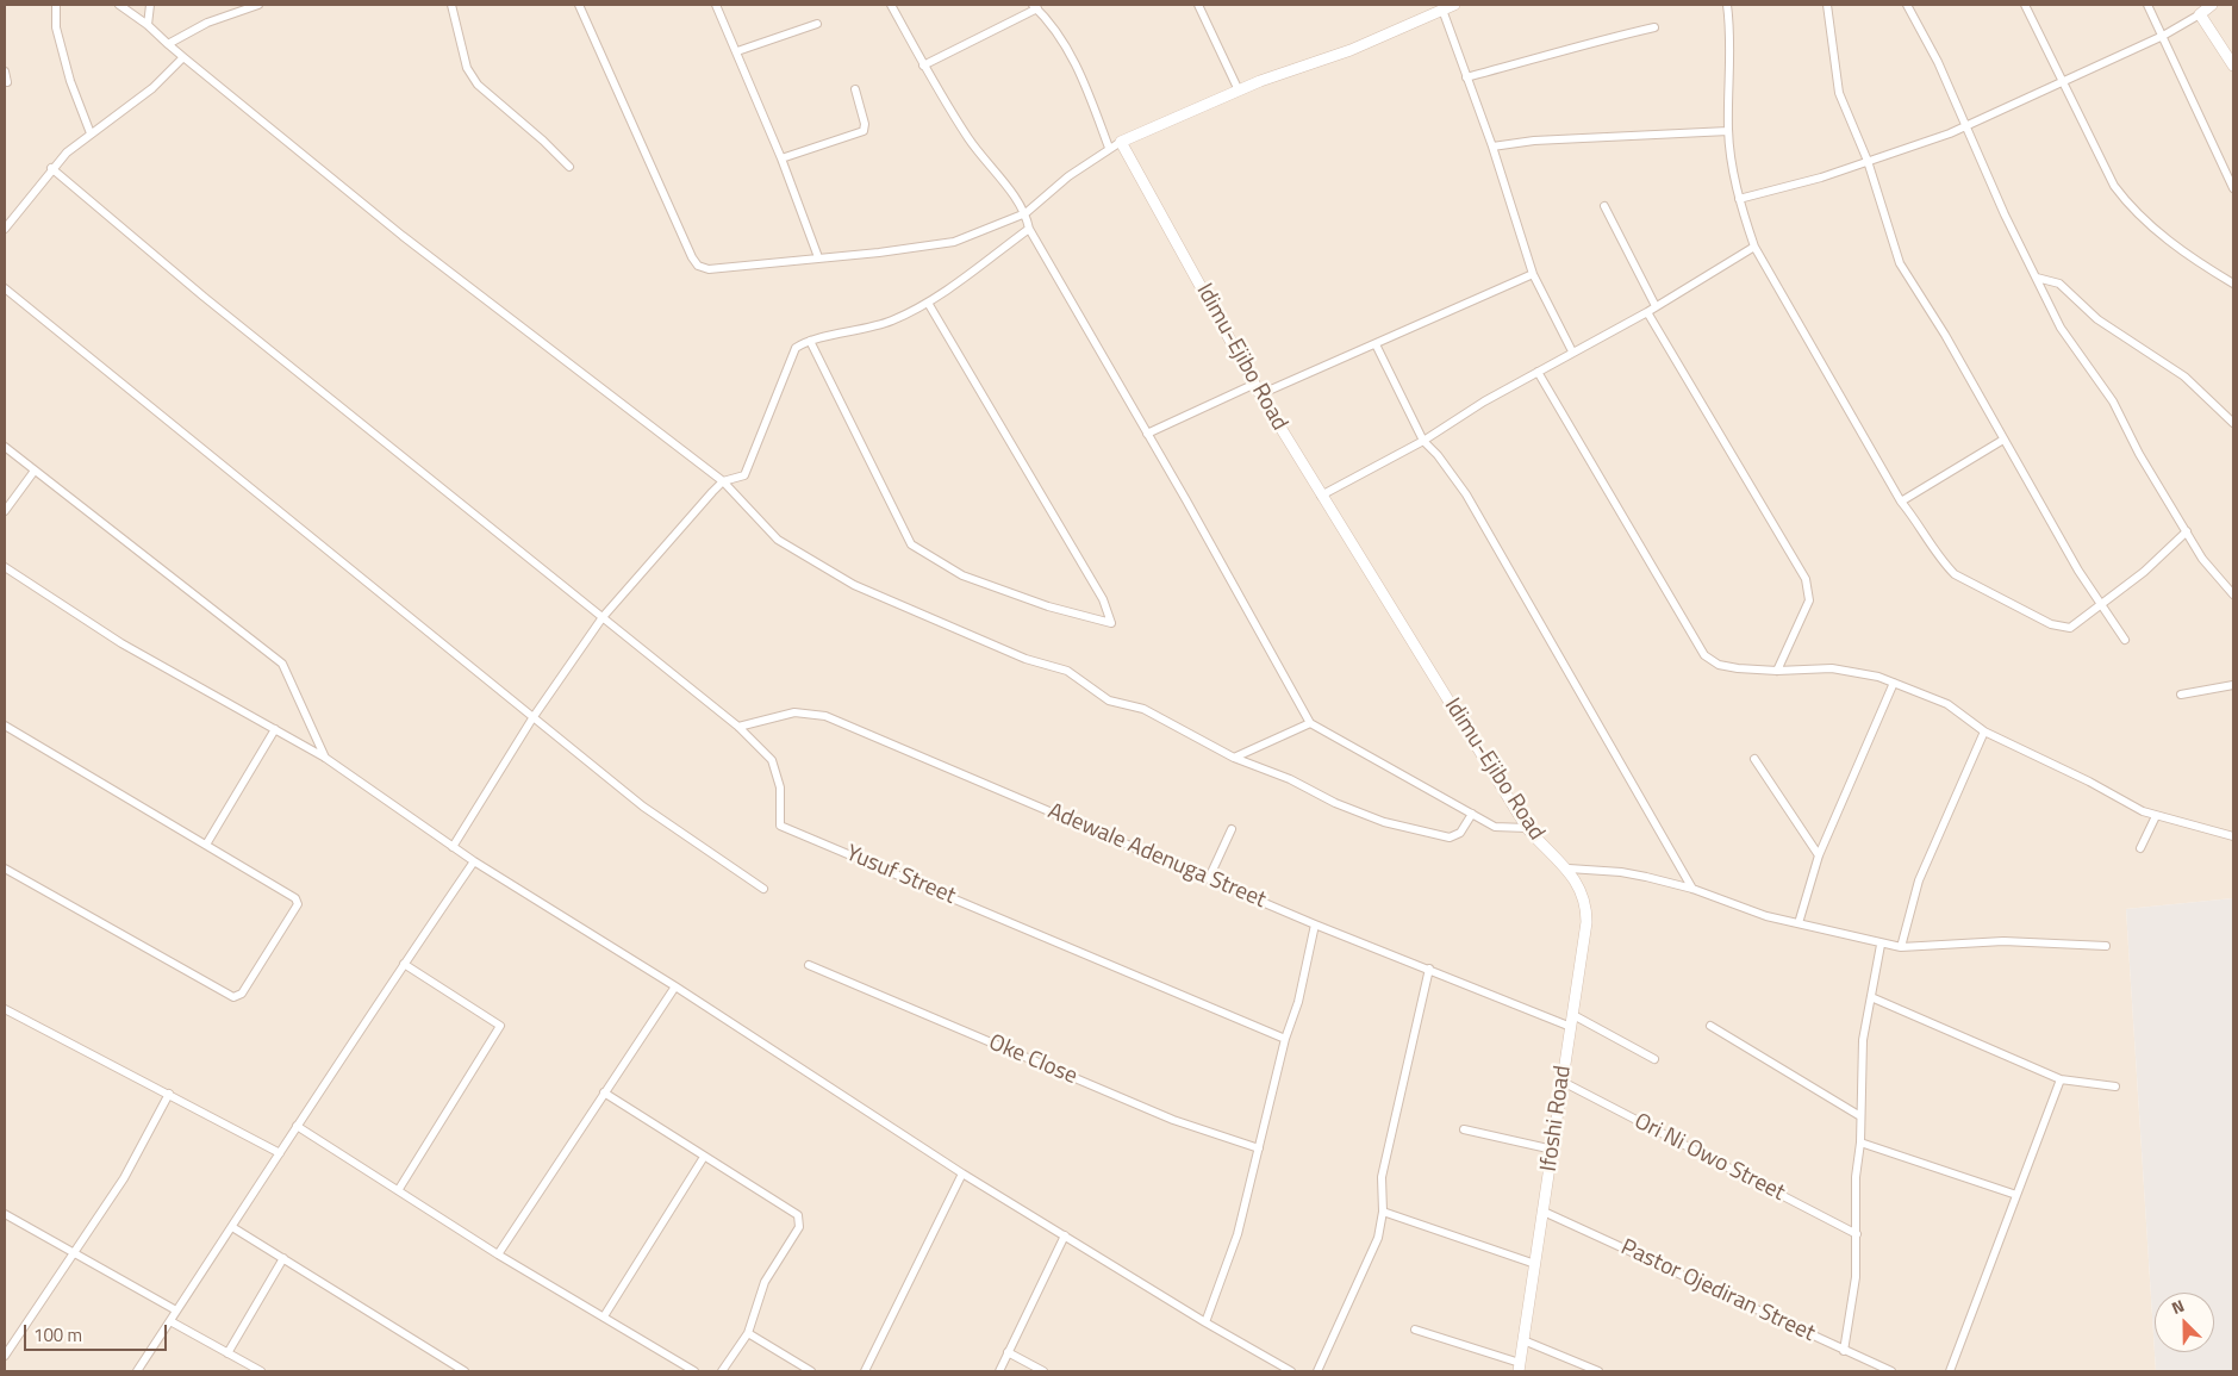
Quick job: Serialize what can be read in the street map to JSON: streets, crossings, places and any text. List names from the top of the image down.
{
  "streets": {
    "main road": ["Idimu-Ejibo Road", "Ifoshi Road"],
    "street": [
      "Adewale Adenuga Street",
      "Yusuf Street",
      "Oke Close",
      "Ori Ni Owo Street",
      "Pastor Ojediran Street"
    ]
  },
  "crossings": [
    ["Idimu-Ejibo Road", "Ifoshi Road"],
    ["Adewale Adenuga Street", "Yusuf Street"],
    ["Adewale Adenuga Street", "Ifoshi Road"],
    ["Ifoshi Road", "Ori Ni Owo Street"],
    ["Ifoshi Road", "Pastor Ojediran Street"]
  ],
  "scale_bar": "100 m",
  "north": "top left"
}
